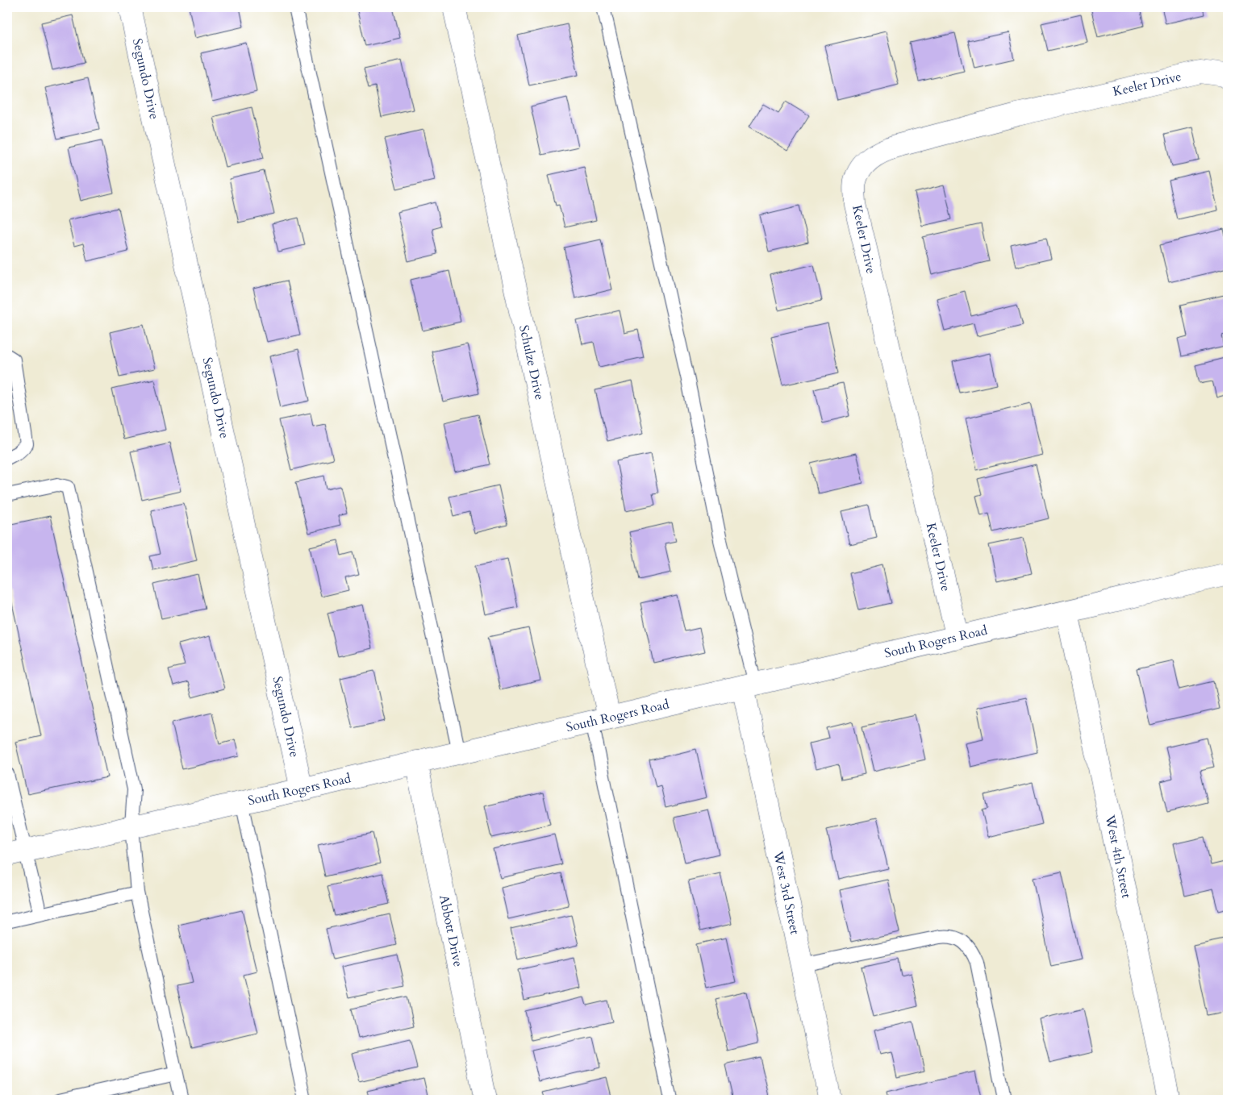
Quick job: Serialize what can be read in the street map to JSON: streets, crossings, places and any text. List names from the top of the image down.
{
  "streets": {
    "street": [
      "Segundo Drive",
      "Keeler Drive",
      "Schulze Drive",
      "South Rogers Road",
      "West 4th Street",
      "West 3rd Street",
      "Abbott Drive"
    ]
  },
  "crossings": [
    ["Segundo Drive", "South Rogers Road"],
    ["Keeler Drive", "South Rogers Road"],
    ["Schulze Drive", "South Rogers Road"],
    ["South Rogers Road", "West 4th Street"],
    ["South Rogers Road", "West 3rd Street"],
    ["South Rogers Road", "Abbott Drive"]
  ]
}
